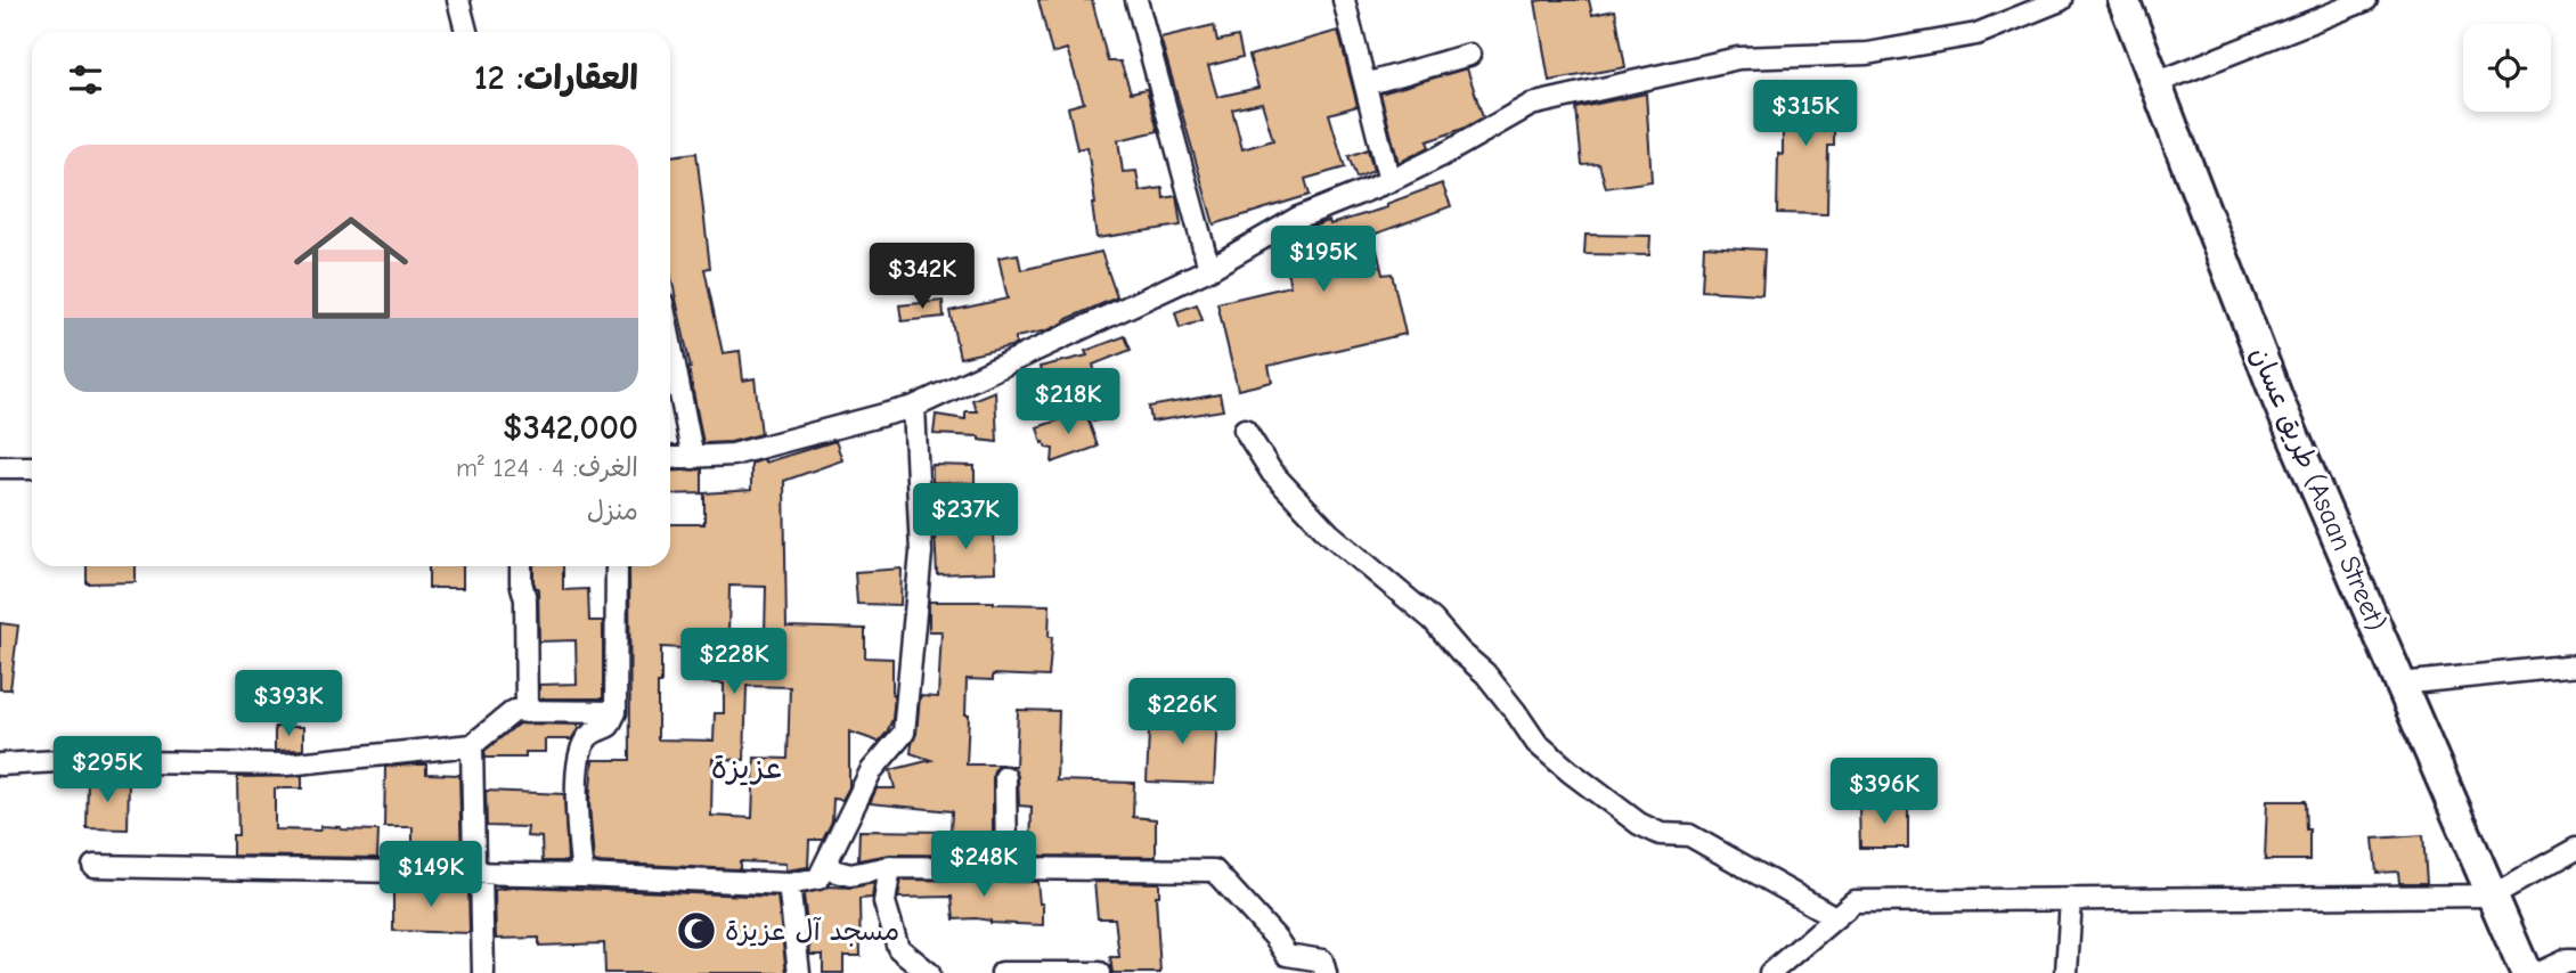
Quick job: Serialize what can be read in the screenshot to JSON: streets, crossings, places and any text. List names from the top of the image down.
{
  "streets": {
    "street": ["طريق عسان (Asaan Street)"]
  },
  "districts": ["عزيزة"],
  "places": {
    "mosque": ["مسجد آل عزيزة"]
  },
  "page": {
    "heading": "العقارات: 12",
    "price": [
      "$315K",
      "$195K",
      "$342K",
      "$218K",
      "$237K",
      "$228K",
      "$393K",
      "$226K",
      "$295K",
      "$396K",
      "$248K",
      "$149K"
    ],
    "list": [
      {
        "name": "$342,000",
        "note": "الغرف: 4 · 124 m² · منزل"
      }
    ]
  }
}
